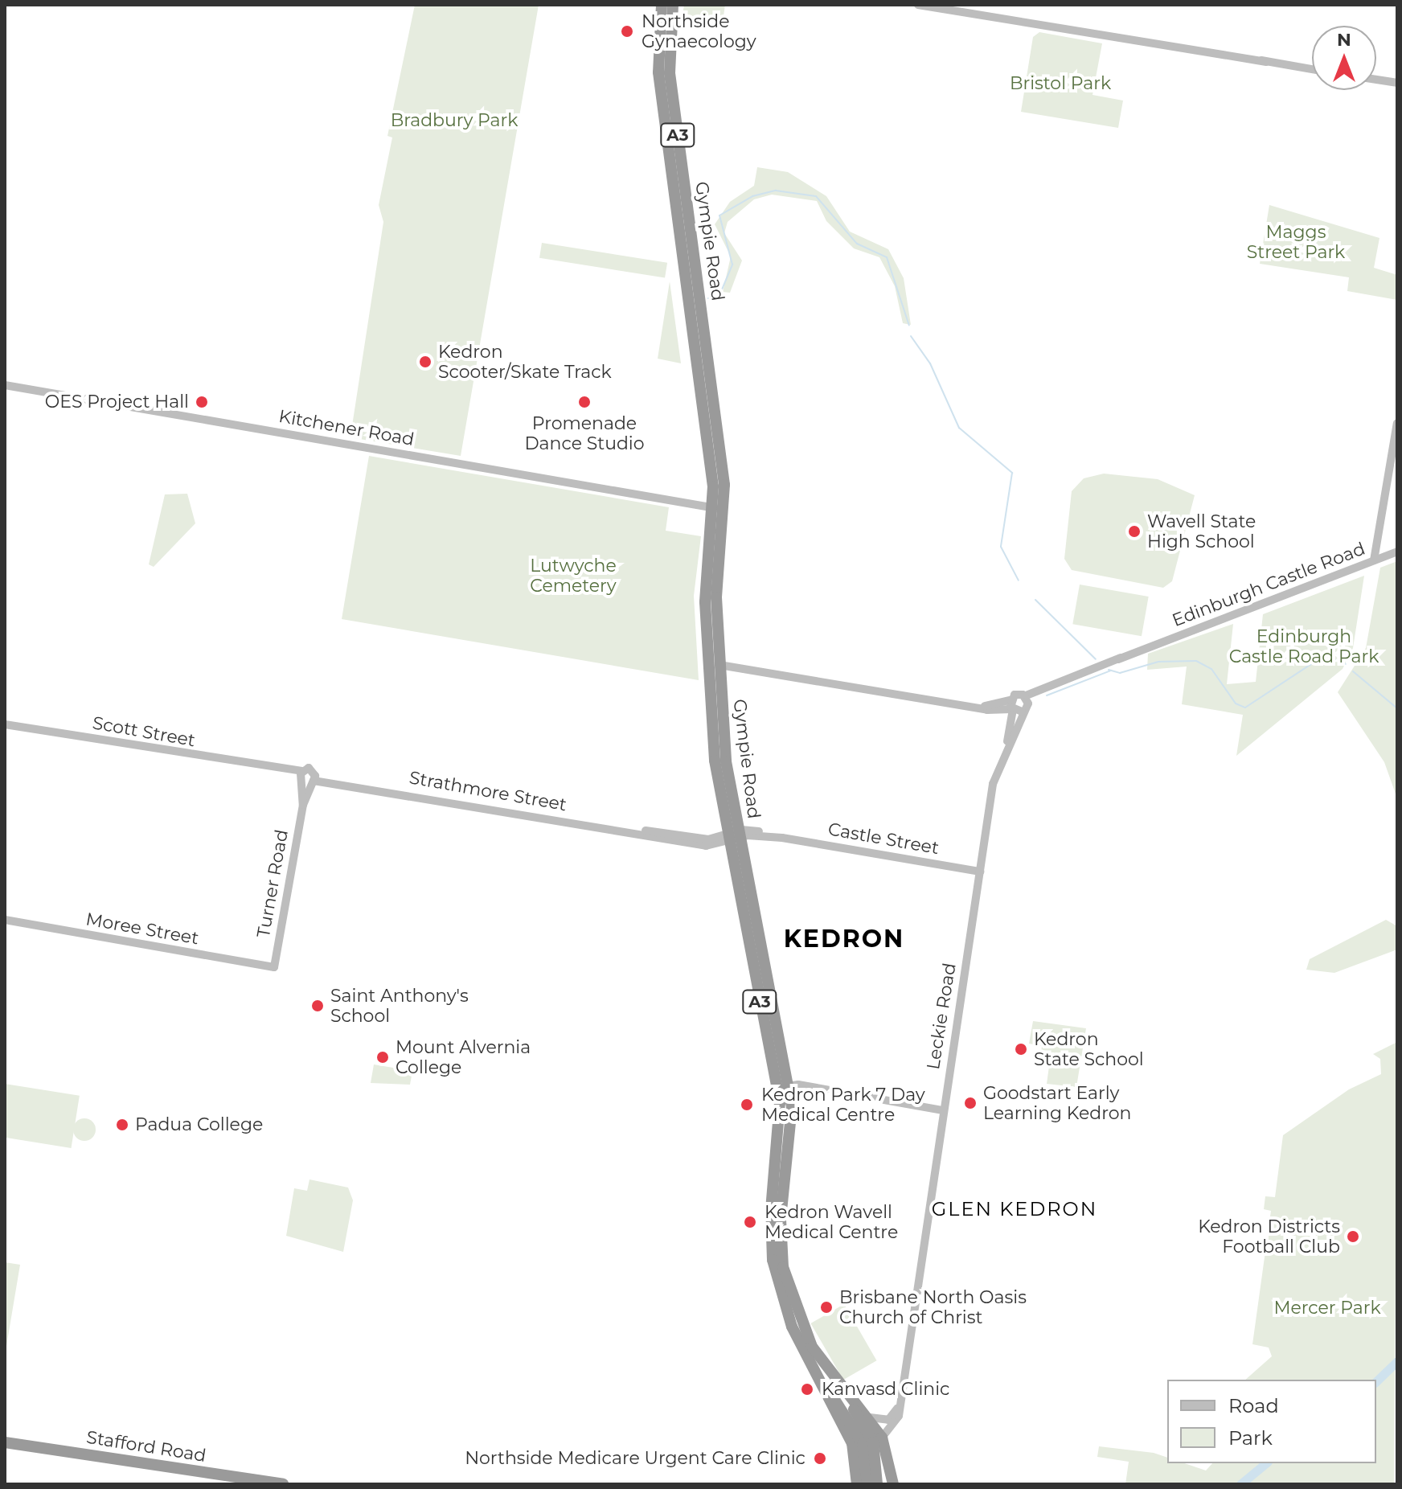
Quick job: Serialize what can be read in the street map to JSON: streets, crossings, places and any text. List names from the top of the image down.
{
  "streets": {
    "highway": ["A3", "Gympie Road", "Stafford Road"],
    "street": [
      "Kitchener Road",
      "Edinburgh Castle Road",
      "Scott Street",
      "Strathmore Street",
      "Castle Street",
      "Turner Road",
      "Moree Street",
      "Leckie Road"
    ]
  },
  "crossings": [
    ["Gympie Road", "Kitchener Road"],
    ["Gympie Road", "Strathmore Street"],
    ["Gympie Road", "Castle Street"],
    ["Gympie Road", "Leckie Road"],
    ["Edinburgh Castle Road", "Leckie Road"],
    ["Scott Street", "Strathmore Street"],
    ["Scott Street", "Turner Road"],
    ["Strathmore Street", "Castle Street"],
    ["Strathmore Street", "Turner Road"],
    ["Castle Street", "Leckie Road"],
    ["Turner Road", "Moree Street"]
  ],
  "districts": ["KEDRON", "GLEN KEDRON"],
  "parks": [
    "Bristol Park",
    "Bradbury Park",
    "Maggs Street Park",
    "Lutwyche Cemetery",
    "Edinburgh Castle Road Park",
    "Mercer Park"
  ],
  "places": [
    "Northside Gynaecology",
    "Kedron Scooter/Skate Track",
    "OES Project Hall",
    "Promenade Dance Studio",
    "Wavell State High School",
    "Saint Anthony's School",
    "Kedron State School",
    "Mount Alvernia College",
    "Goodstart Early Learning Kedron",
    "Kedron Park 7 Day Medical Centre",
    "Padua College",
    "Kedron Wavell Medical Centre",
    "Kedron Districts Football Club",
    "Brisbane North Oasis Church of Christ",
    "Kanvasd Clinic",
    "Northside Medicare Urgent Care Clinic"
  ],
  "legend": ["Road", "Park"],
  "north": "top"
}
